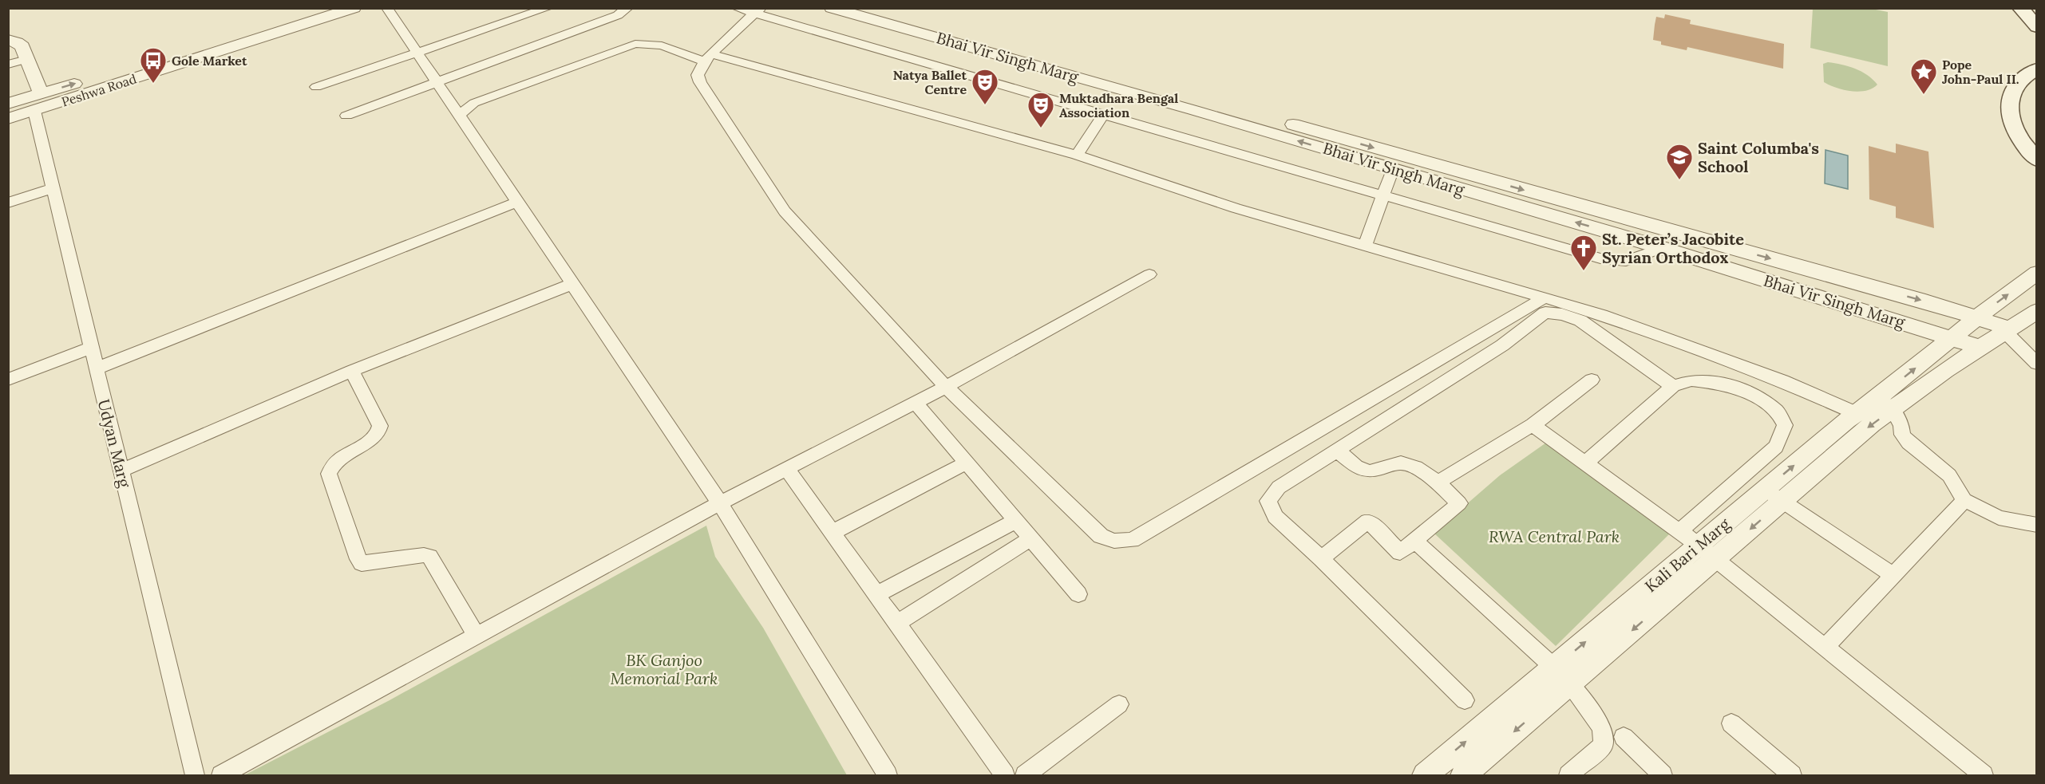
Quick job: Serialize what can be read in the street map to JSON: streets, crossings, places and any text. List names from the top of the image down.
{
  "streets": {
    "street": [
      "Bhai Vir Singh Marg",
      "Peshwa Road",
      "Udyan Marg",
      "Kali Bari Marg"
    ]
  },
  "crossings": [
    ["Bhai Vir Singh Marg", "Kali Bari Marg"],
    ["Peshwa Road", "Udyan Marg"]
  ],
  "parks": ["RWA Central Park", "BK Ganjoo Memorial Park"],
  "places": {
    "bus stop": ["Gole Market"],
    "place": ["Pope John-Paul II."],
    "theatre": ["Natya Ballet Centre", "Muktadhara Bengal Association"],
    "school or university": ["Saint Columba's School"],
    "church": ["St. Peter’s Jacobite Syrian Orthodox"]
  }
}
